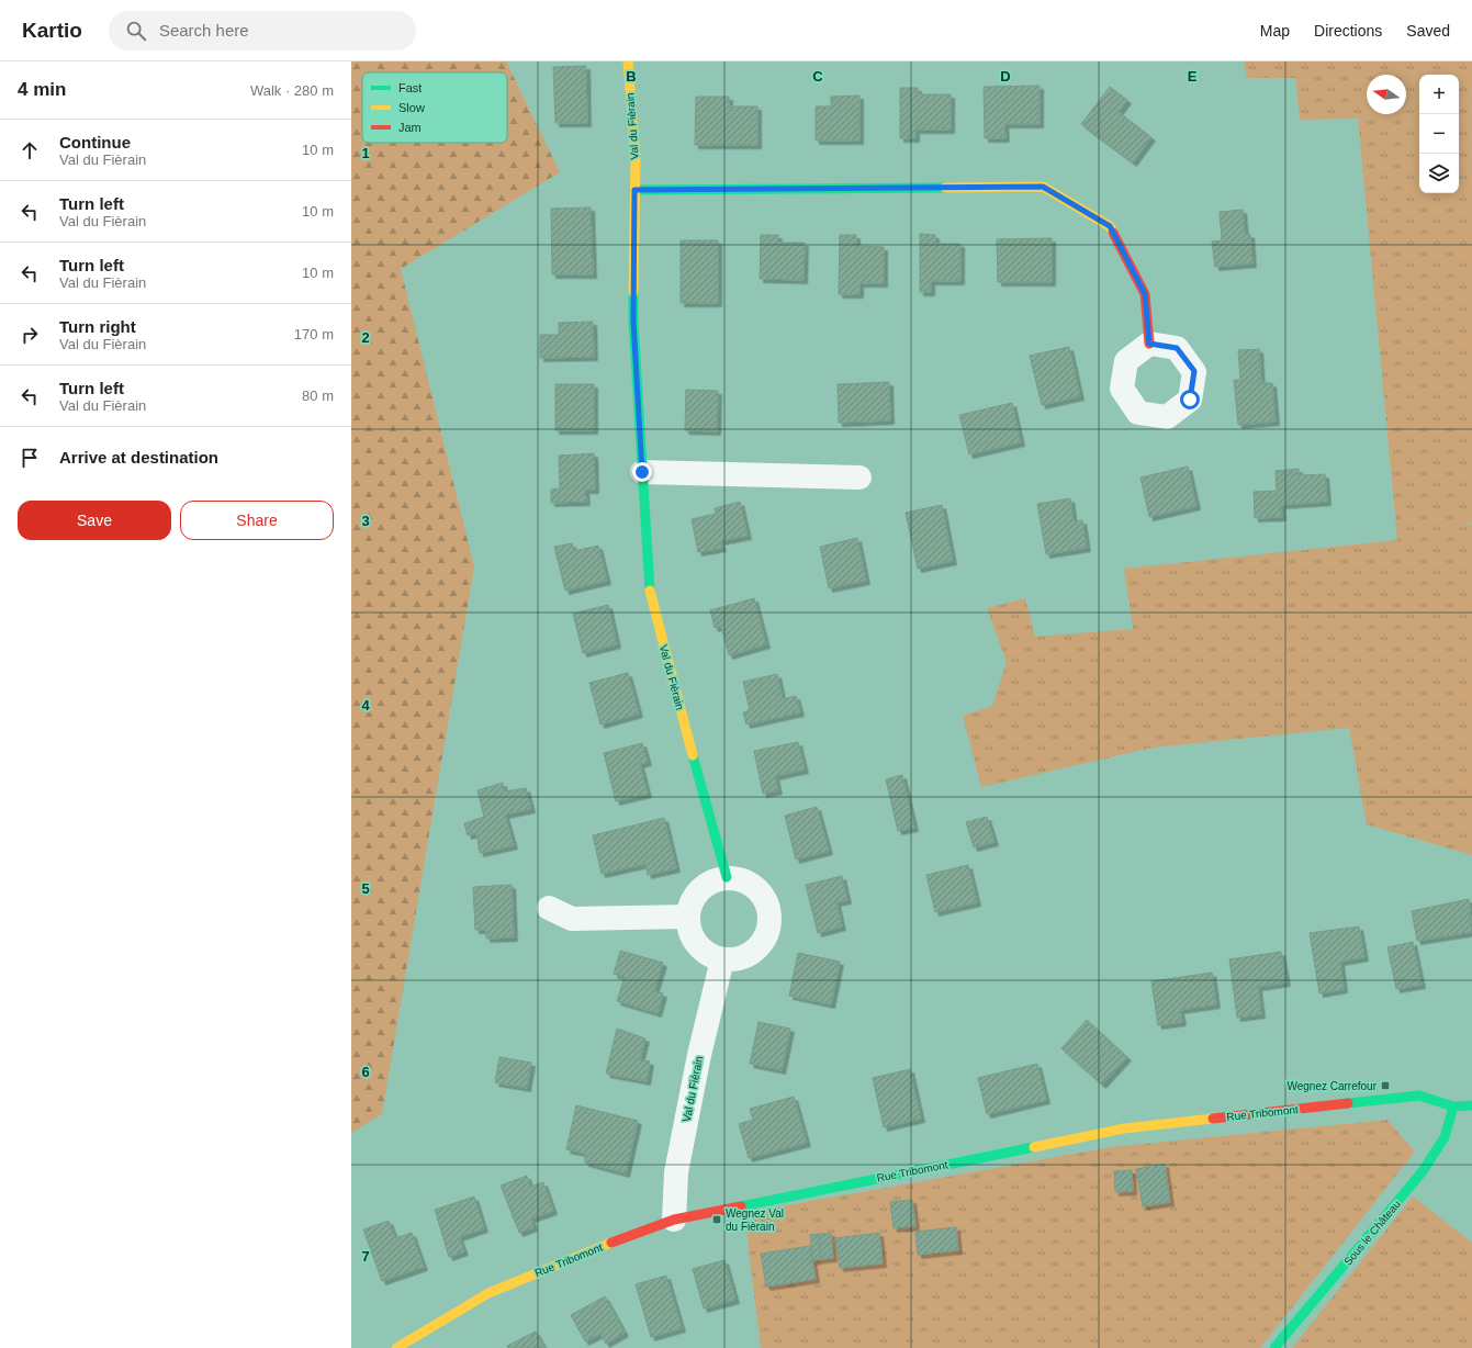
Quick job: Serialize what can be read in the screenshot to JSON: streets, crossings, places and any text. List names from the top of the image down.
{
  "streets": {
    "street": ["Val du Fièrain", "Rue Tribomont", "Sous le Château"]
  },
  "crossings": [
    ["Val du Fièrain", "Rue Tribomont"],
    ["Rue Tribomont", "Sous le Château"]
  ],
  "places": {
    "transit": ["Wegnez Carrefour", "Wegnez Val du Fièrain"]
  },
  "legend": ["Fast", "Slow", "Jam"],
  "north": "left",
  "page": {
    "header": "Kartio",
    "search": "Search here",
    "nav": ["Map", "Directions", "Saved"],
    "heading": ["4 min", "Walk · 280 m"],
    "map_buttons": ["+", "−"],
    "list": [
      ["Continue", "Val du Fièrain", "10 m"],
      ["Turn left", "Val du Fièrain", "10 m"],
      ["Turn left", "Val du Fièrain", "10 m"],
      ["Turn right", "Val du Fièrain", "170 m"],
      ["Turn left", "Val du Fièrain", "80 m"],
      "Arrive at destination"
    ],
    "buttons": ["Save", "Share"]
  },
  "grid": {
    "columns": [
      "B",
      "C",
      "D",
      "E"
    ],
    "rows": [
      "1",
      "2",
      "3",
      "4",
      "5",
      "6",
      "7"
    ]
  }
}
